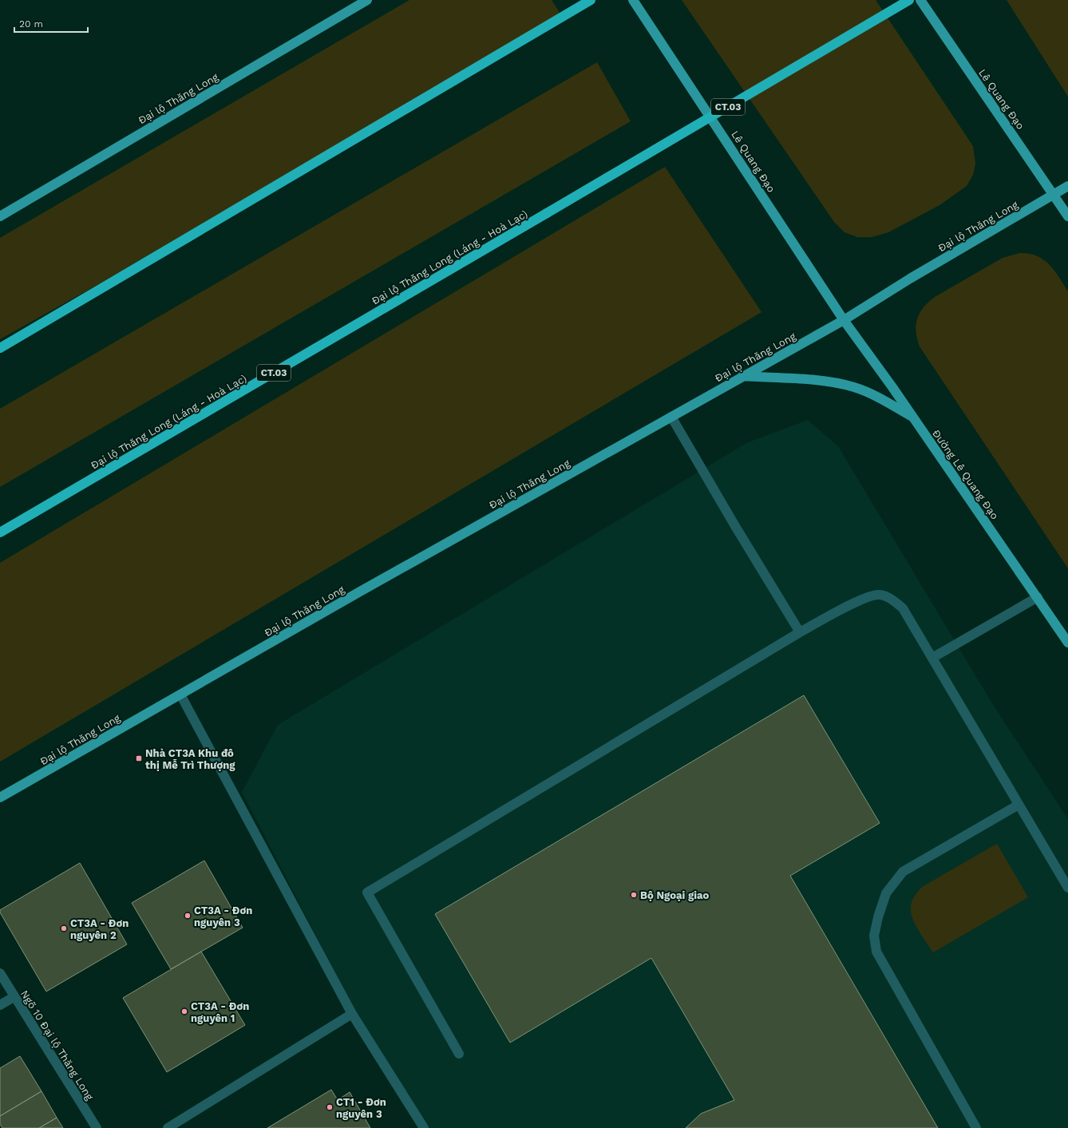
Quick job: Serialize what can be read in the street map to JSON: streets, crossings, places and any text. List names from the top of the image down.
{
  "streets": {
    "highway": ["CT.03", "Đại lộ Thăng Long (Láng - Hoà Lạc)"],
    "main road": ["Đại lộ Thăng Long", "Lê Quang Đạo", "Đường Lê Quang Đạo"],
    "street": ["Ngõ 10 Đại lộ Thăng Long"]
  },
  "crossings": [
    ["Đại lộ Thăng Long", "Lê Quang Đạo"],
    ["Đại lộ Thăng Long", "Đường Lê Quang Đạo"],
    ["Lê Quang Đạo", "Đường Lê Quang Đạo"]
  ],
  "places": {
    "transit": ["Nhà CT3A Khu đô thị Mễ Trì Thượng"],
    "other": [
      "Bộ Ngoại giao",
      "CT3A - Đơn nguyên 3",
      "CT3A - Đơn nguyên 2",
      "CT3A - Đơn nguyên 1",
      "CT1 - Đơn nguyên 3"
    ]
  },
  "scale_bar": "20 m"
}
